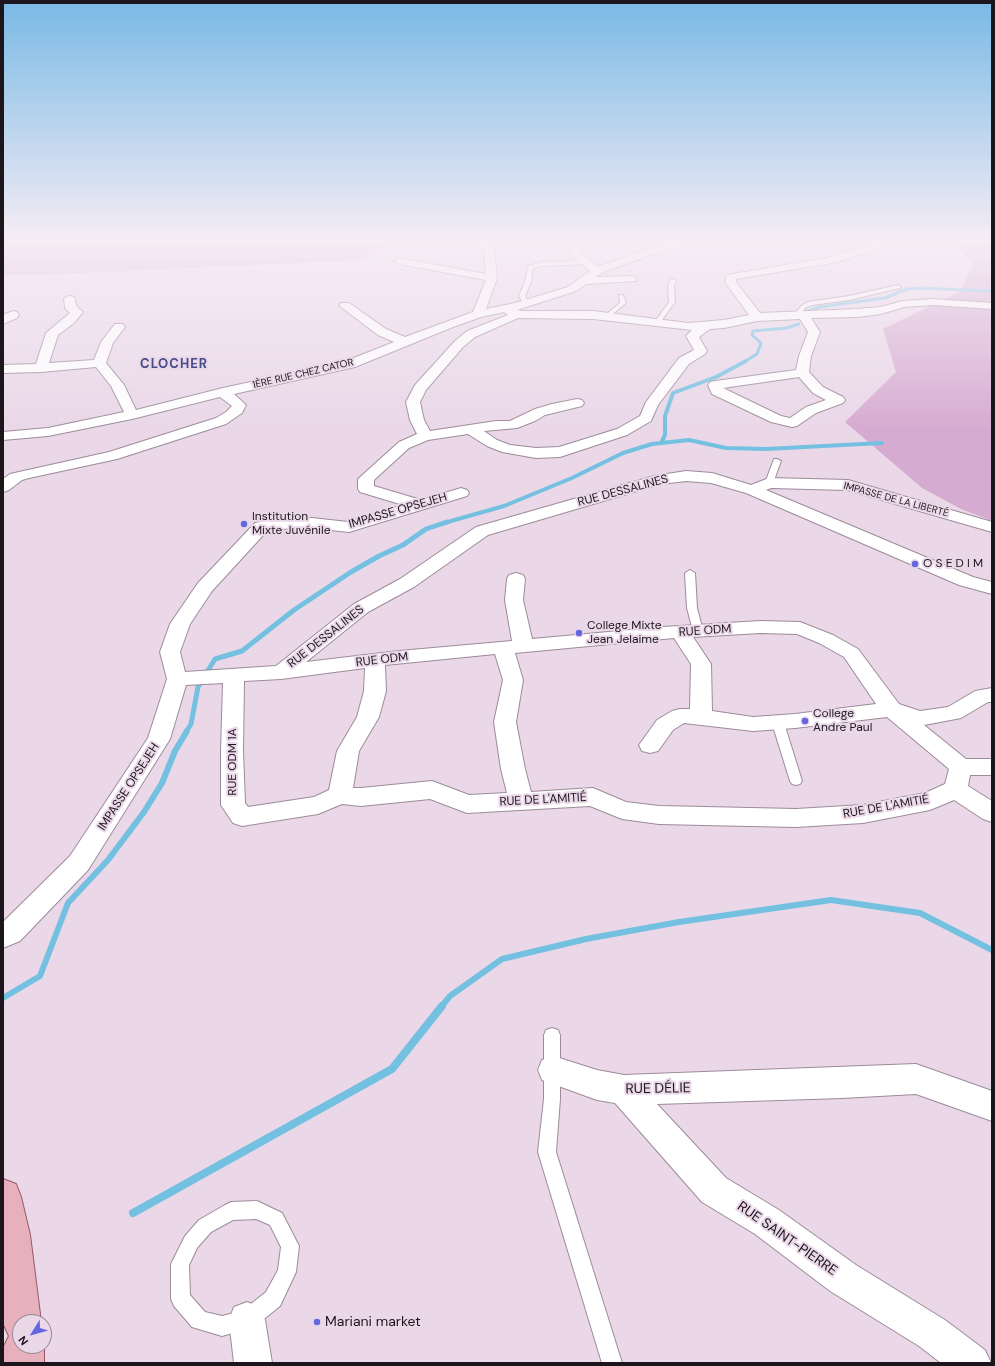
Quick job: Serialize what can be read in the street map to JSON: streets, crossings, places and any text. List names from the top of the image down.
{
  "streets": {
    "street": [
      "1ÈRE RUE CHEZ CATOR",
      "RUE DESSALINES",
      "IMPASSE DE LA LIBERTÉ",
      "IMPASSE OPSEJEH",
      "RUE ODM",
      "RUE ODM 1A",
      "RUE DE L'AMITIÉ",
      "RUE DÉLIE",
      "RUE SAINT-PIERRE"
    ]
  },
  "crossings": [
    ["RUE DESSALINES", "IMPASSE DE LA LIBERTÉ"],
    ["RUE DESSALINES", "RUE ODM"],
    ["IMPASSE OPSEJEH", "RUE ODM"],
    ["RUE ODM", "RUE ODM 1A"],
    ["RUE ODM", "RUE DE L'AMITIÉ"],
    ["RUE ODM 1A", "RUE DE L'AMITIÉ"],
    ["RUE DÉLIE", "RUE SAINT-PIERRE"]
  ],
  "districts": ["CLOCHER"],
  "places": [
    "Institution Mixte Juvénile",
    "O S E D I M",
    "College Mixte Jean Jelaime",
    "College Andre Paul",
    "Mariani market"
  ],
  "north": "bottom left"
}
